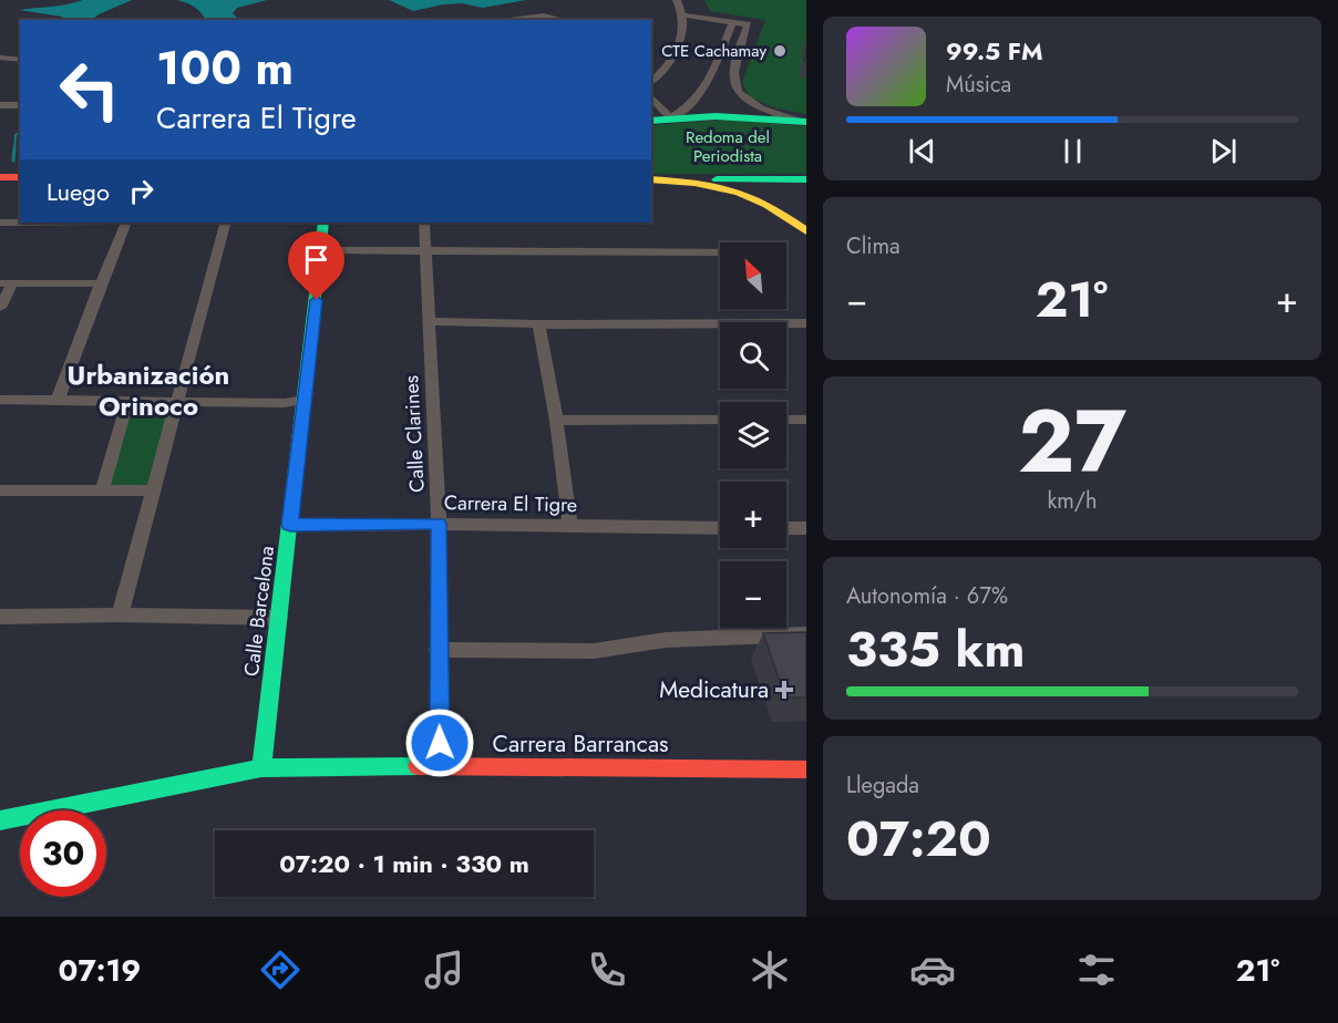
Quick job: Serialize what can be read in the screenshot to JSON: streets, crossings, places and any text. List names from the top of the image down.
{
  "streets": {
    "street": [
      "Calle Clarines",
      "Carrera El Tigre",
      "Calle Barcelona",
      "Carrera Barrancas"
    ]
  },
  "crossings": [
    ["Calle Clarines", "Carrera El Tigre"],
    ["Calle Clarines", "Carrera Barrancas"],
    ["Carrera El Tigre", "Calle Barcelona"],
    ["Calle Barcelona", "Carrera Barrancas"]
  ],
  "districts": ["Urbanización Orinoco"],
  "parks": ["Redoma del Periodista"],
  "places": {
    "other": ["CTE Cachamay"],
    "health": ["Medicatura"]
  },
  "north": "top left",
  "page": {
    "turn": ["100 m", "Carrera El Tigre"],
    "song": ["99.5 FM", "Música"],
    "then": "Luego",
    "tile": [
      "Clima",
      ["27", "km/h"],
      ["Autonomía · 67%", "335 km"],
      ["Llegada", "07:20"]
    ],
    "map_buttons": ["+", "−"],
    "heat": ["−", "21°", "+"],
    "limit": "30",
    "trip": "07:20 · 1 min · 330 m",
    "tabs": ["07:19", "21°"]
  }
}
